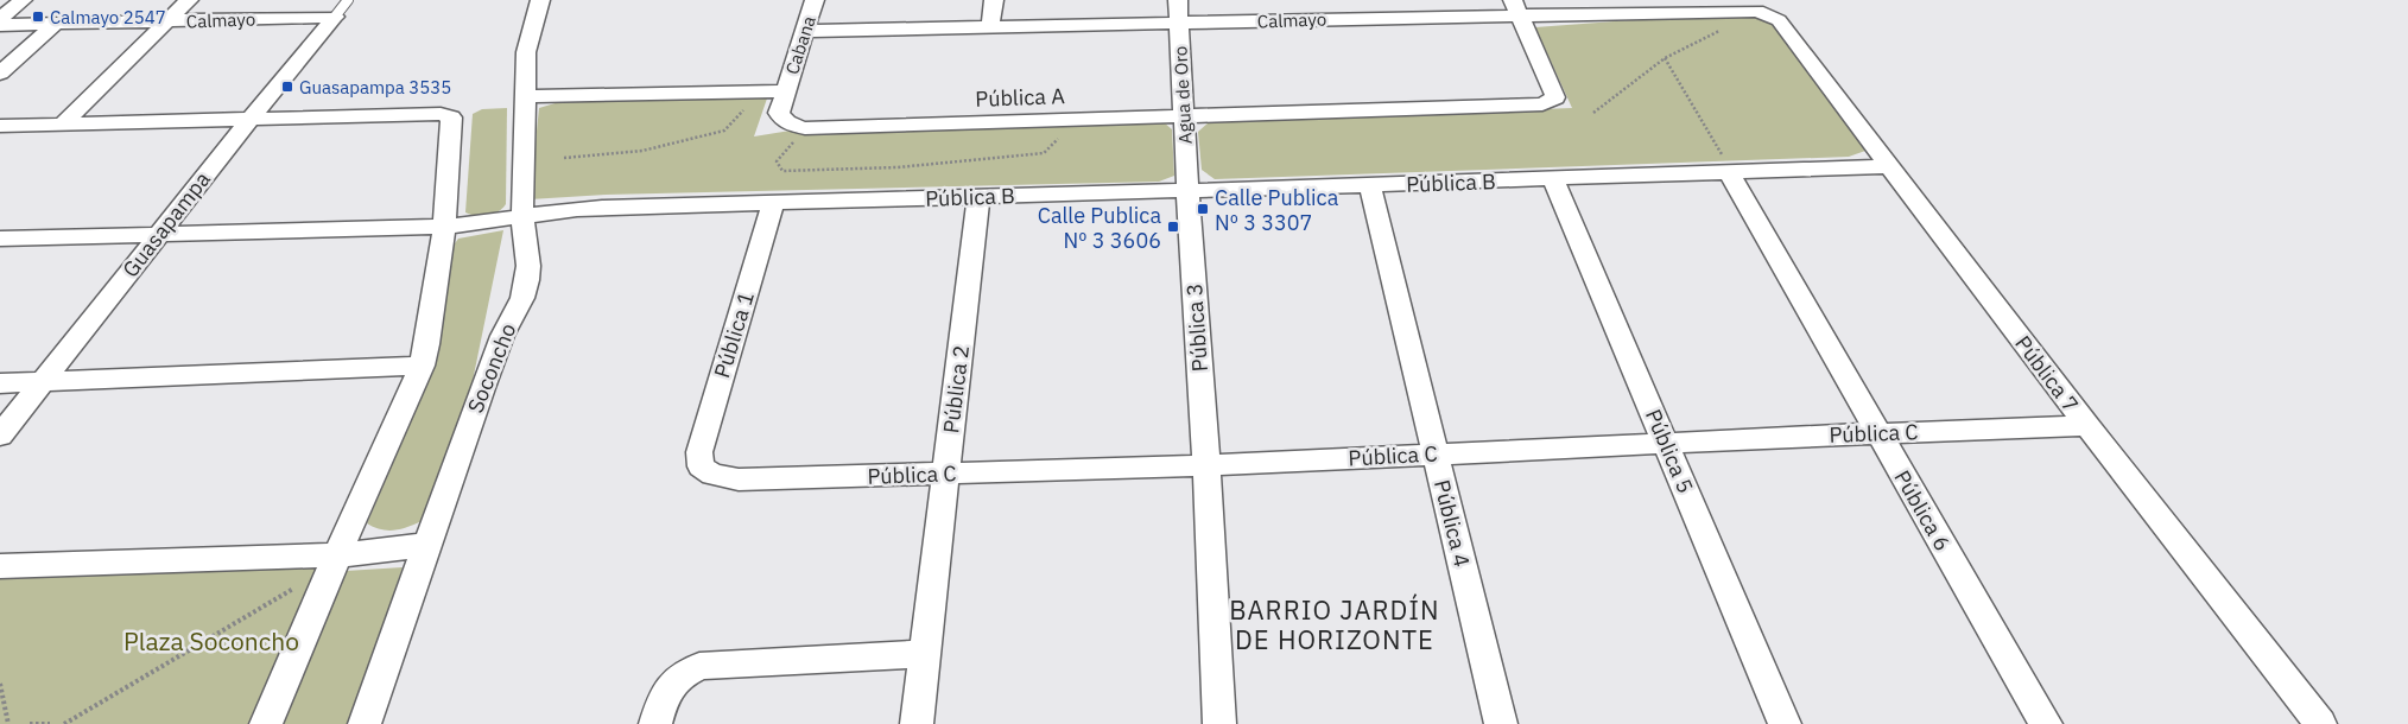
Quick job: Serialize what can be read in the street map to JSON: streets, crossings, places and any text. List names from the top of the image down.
{
  "streets": {
    "street": [
      "Calmayo",
      "Cabana",
      "Agua de Oro",
      "Pública A",
      "Pública B",
      "Guasapampa",
      "Pública 3",
      "Pública 1",
      "Soconcho",
      "Pública 7",
      "Pública 2",
      "Pública C",
      "Pública 5",
      "Pública 6",
      "Pública 4"
    ]
  },
  "crossings": [
    ["Calmayo", "Cabana"],
    ["Calmayo", "Agua de Oro"],
    ["Calmayo", "Pública A"],
    ["Calmayo", "Guasapampa"],
    ["Calmayo", "Pública 7"],
    ["Cabana", "Pública A"],
    ["Agua de Oro", "Pública A"],
    ["Agua de Oro", "Pública B"],
    ["Agua de Oro", "Pública 3"],
    ["Pública B", "Guasapampa"],
    ["Pública B", "Pública 3"],
    ["Pública B", "Pública 1"],
    ["Pública B", "Soconcho"],
    ["Pública B", "Pública 7"],
    ["Pública B", "Pública 2"],
    ["Pública B", "Pública 5"],
    ["Pública B", "Pública 6"],
    ["Pública B", "Pública 4"],
    ["Pública 3", "Pública C"],
    ["Pública 1", "Pública C"],
    ["Pública 7", "Pública C"],
    ["Pública 2", "Pública C"],
    ["Pública C", "Pública 5"],
    ["Pública C", "Pública 6"],
    ["Pública C", "Pública 4"]
  ],
  "districts": ["BARRIO JARDÍN DE HORIZONTE"],
  "parks": ["Plaza Soconcho"],
  "places": {
    "transit": [
      "Calmayo 2547",
      "Guasapampa 3535",
      "Calle Publica Nº 3 3307",
      "Calle Publica Nº 3 3606"
    ]
  }
}
